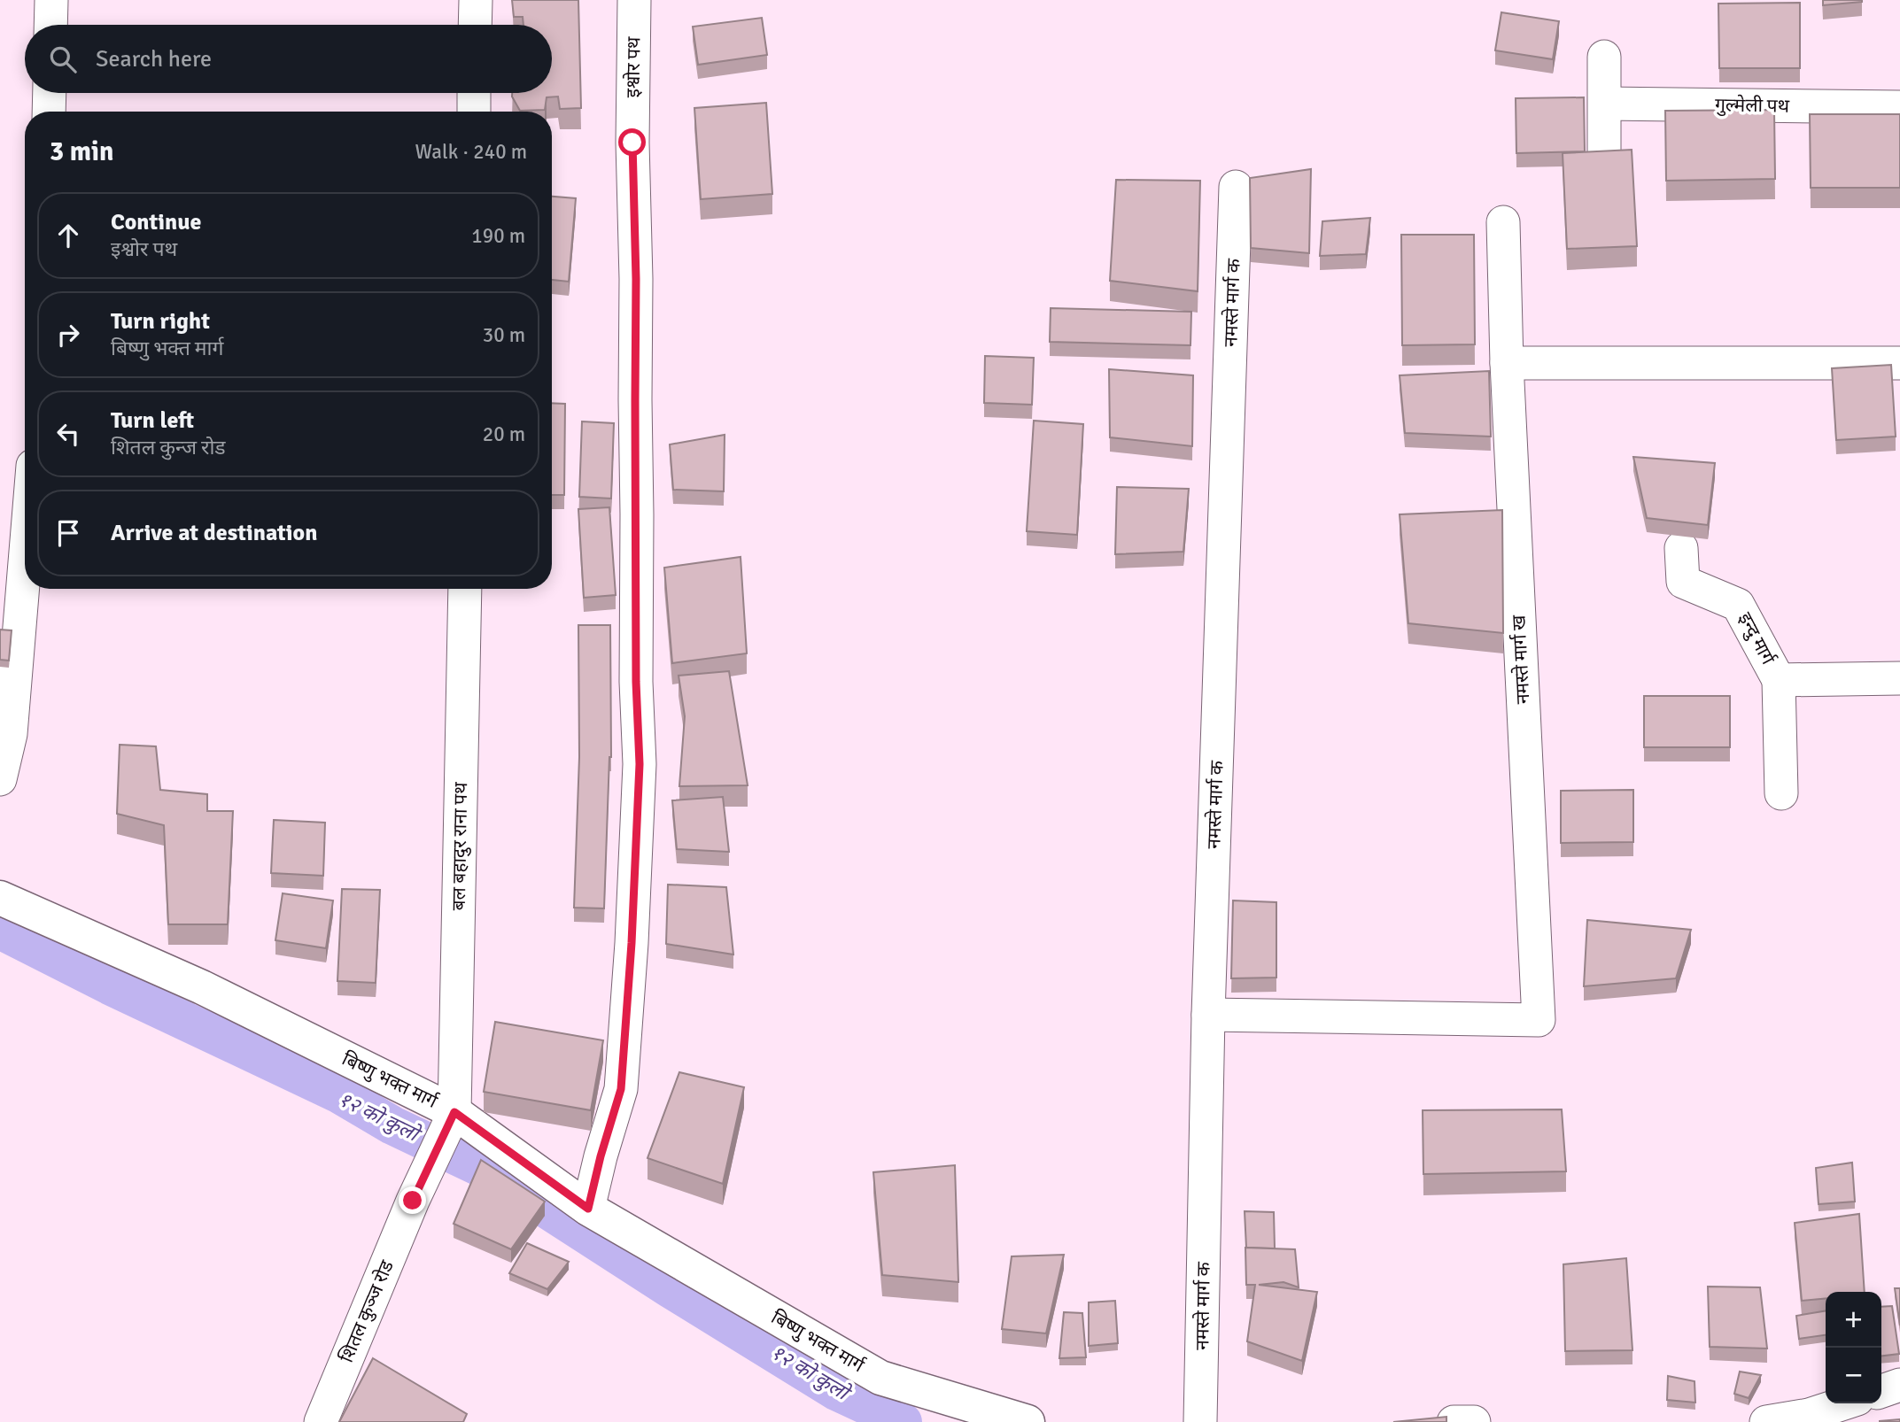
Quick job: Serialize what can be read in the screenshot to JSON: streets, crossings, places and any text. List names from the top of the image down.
{
  "streets": {
    "street": [
      "इश्वोर पथ",
      "गुल्मेली पथ",
      "नमस्ते मार्ग क",
      "इन्दु मार्ग",
      "नमस्ते मार्ग ख",
      "बल बहादुर राना पथ",
      "बिष्णु भक्त मार्ग",
      "शितल कुञ्ज रोड"
    ]
  },
  "crossings": [
    ["इश्वोर पथ", "बिष्णु भक्त मार्ग"],
    ["नमस्ते मार्ग क", "नमस्ते मार्ग ख"],
    ["बल बहादुर राना पथ", "बिष्णु भक्त मार्ग"],
    ["बल बहादुर राना पथ", "शितल कुञ्ज रोड"],
    ["बिष्णु भक्त मार्ग", "शितल कुञ्ज रोड"]
  ],
  "water": ["१२ को कुलो"],
  "page": {
    "search": "Search here",
    "heading": ["3 min", "Walk · 240 m"],
    "list": [
      ["Continue", "इश्वोर पथ", "190 m"],
      ["Turn right", "बिष्णु भक्त मार्ग", "30 m"],
      ["Turn left", "शितल कुन्ज रोड", "20 m"],
      "Arrive at destination"
    ],
    "map_buttons": ["+", "−"]
  }
}
